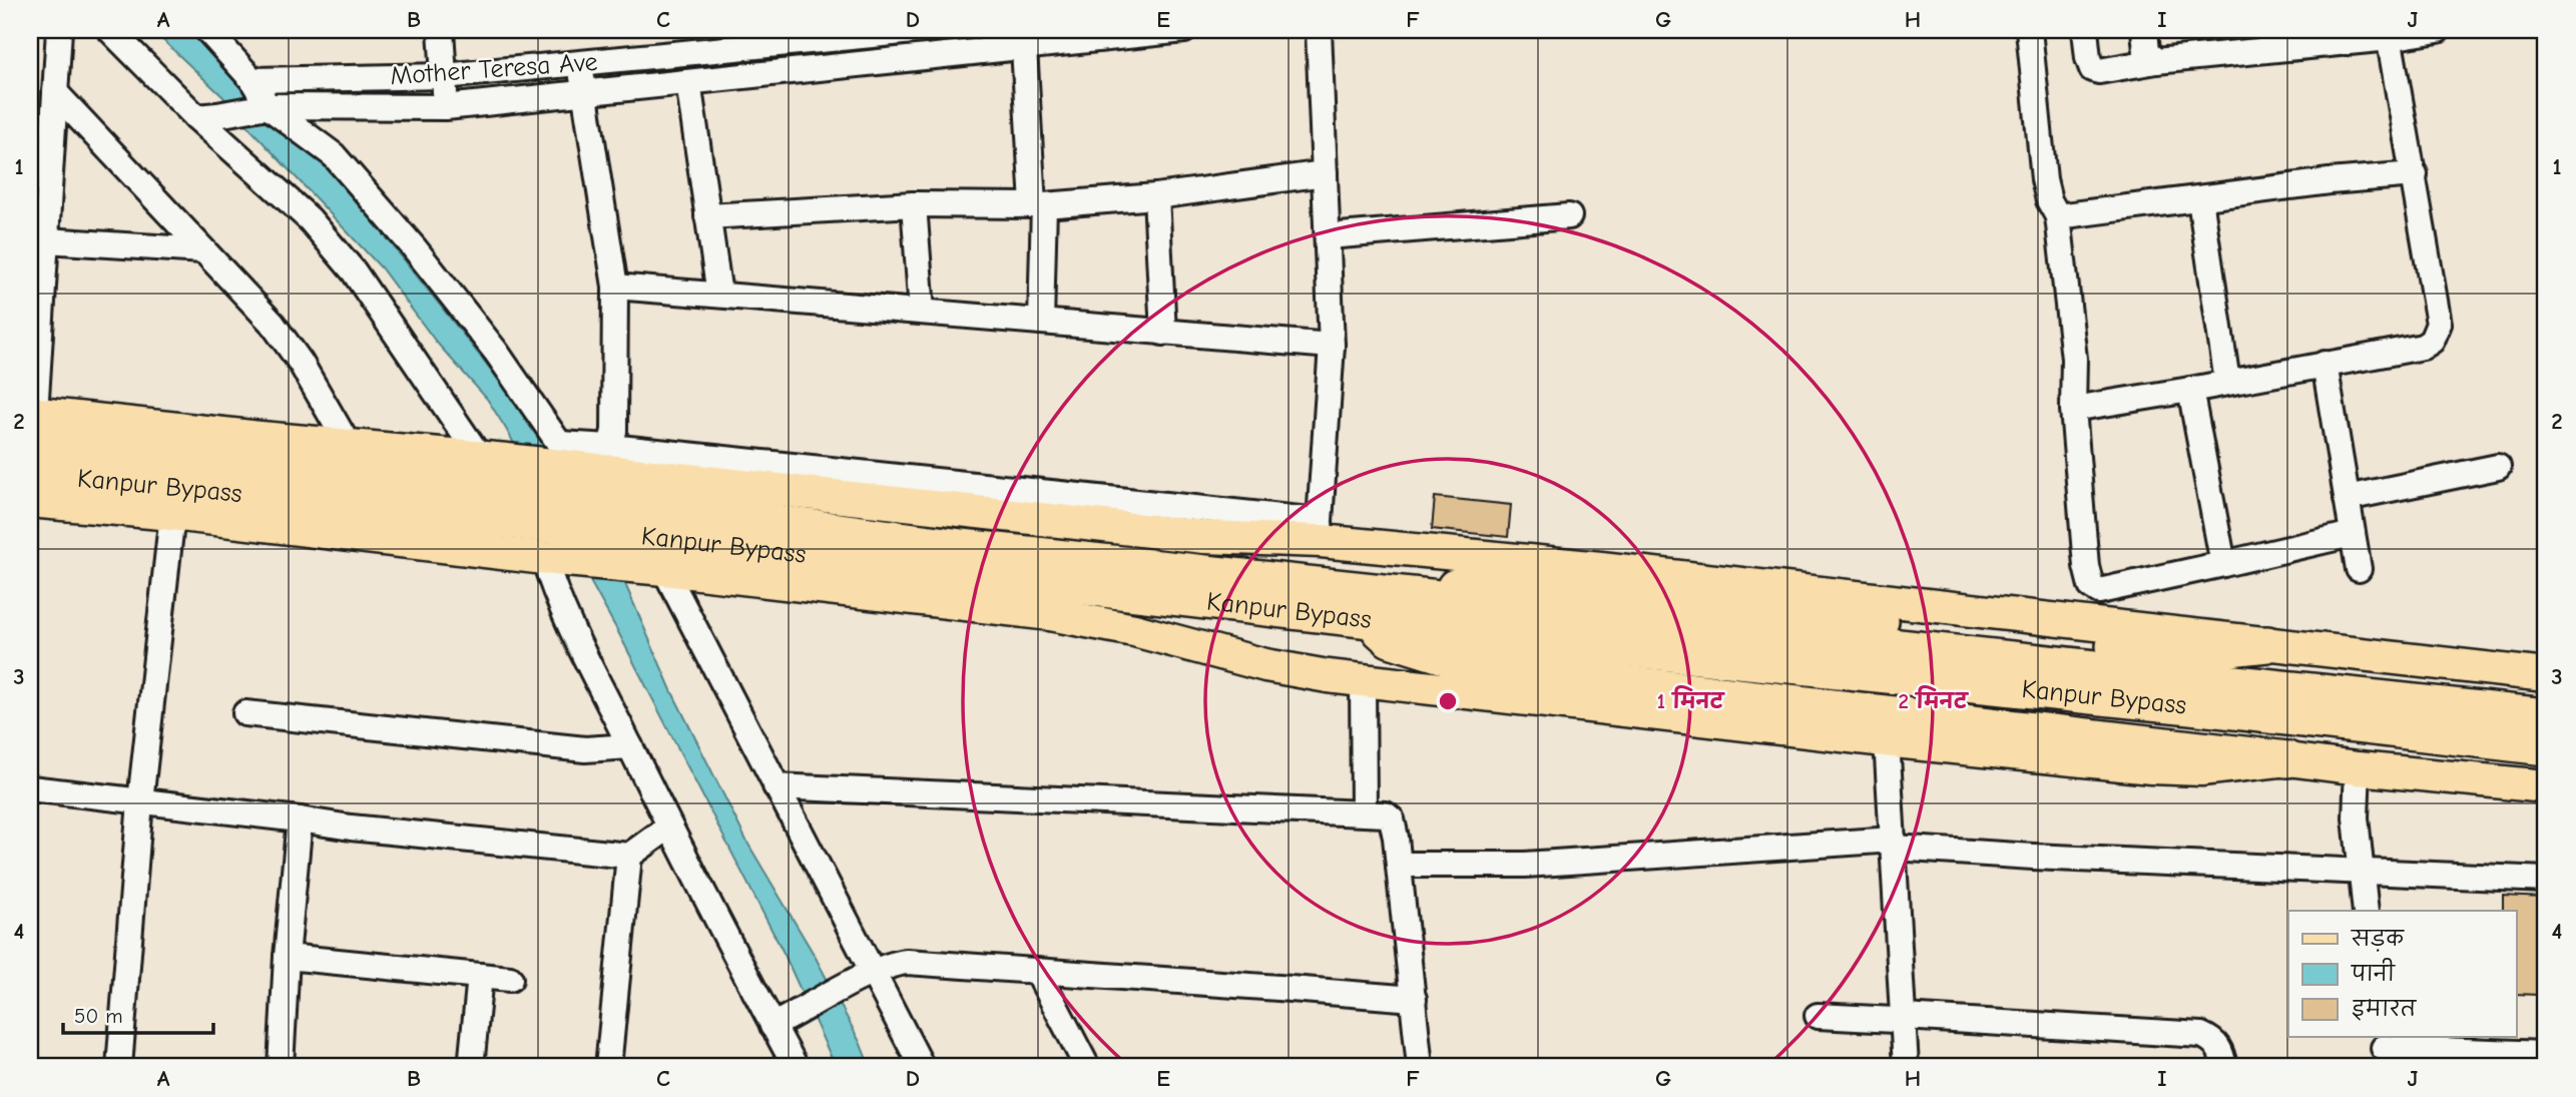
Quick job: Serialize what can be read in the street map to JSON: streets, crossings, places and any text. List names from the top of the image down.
{
  "streets": {
    "highway": ["Kanpur Bypass"],
    "street": ["Mother Teresa Ave"]
  },
  "legend": ["सड़क", "पानी", "इमारत"],
  "scale_bar": "50 m",
  "grid": {
    "columns": [
      "A",
      "B",
      "C",
      "D",
      "E",
      "F",
      "G",
      "H",
      "I",
      "J"
    ],
    "rows": [
      "1",
      "2",
      "3",
      "4"
    ]
  },
  "rings": ["1 मिनट", "2 मिनट"]
}
